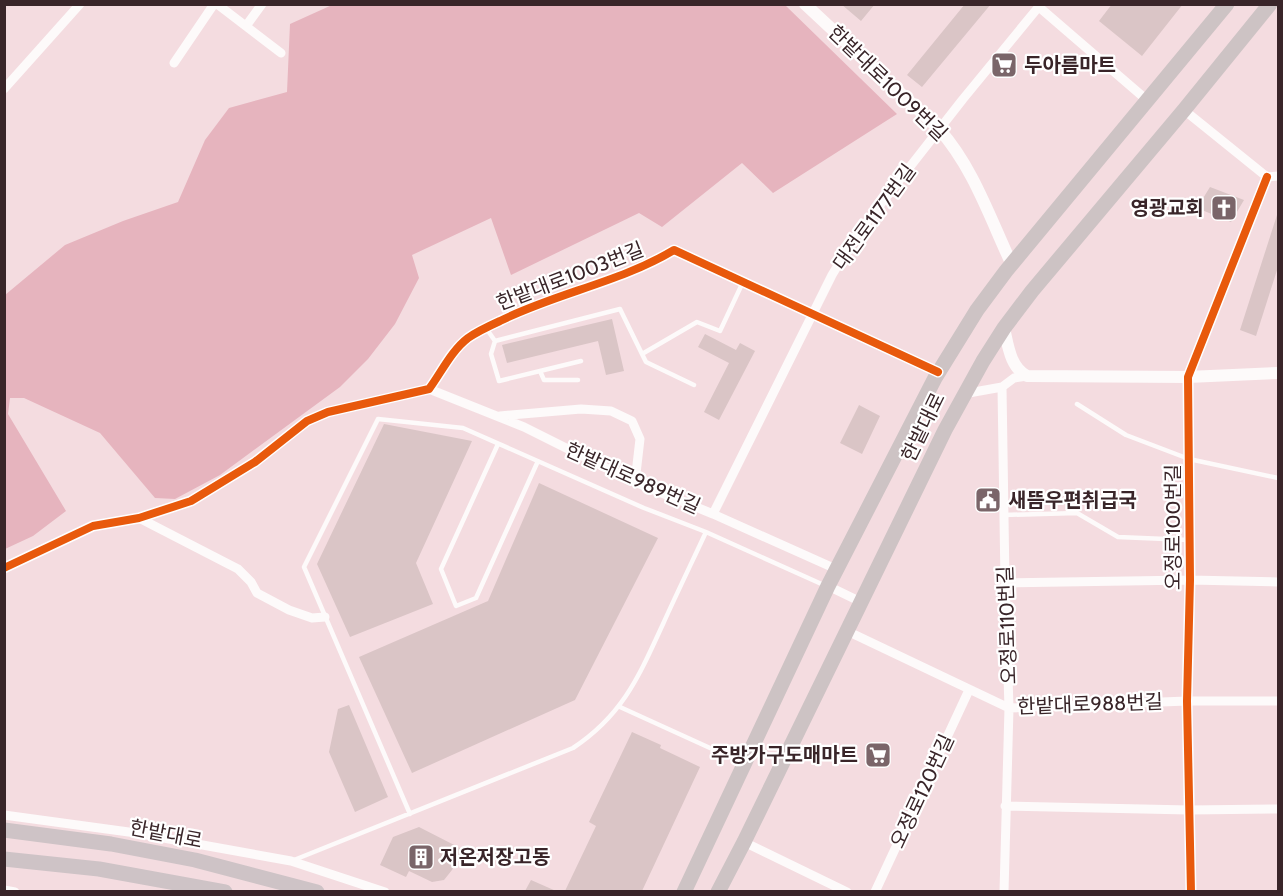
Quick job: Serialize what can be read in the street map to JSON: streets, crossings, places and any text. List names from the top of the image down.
{
  "streets": {
    "highway": ["한밭대로"],
    "street": [
      "한밭대로1009번길",
      "대전로1177번길",
      "한밭대로1003번길",
      "한밭대로989번길",
      "오정로100번길",
      "오정로110번길",
      "한밭대로988번길",
      "오정로120번길"
    ]
  },
  "crossings": [
    ["한밭대로1009번길", "대전로1177번길"],
    ["한밭대로1009번길", "한밭대로"],
    ["대전로1177번길", "한밭대로1003번길"],
    ["대전로1177번길", "한밭대로"],
    ["대전로1177번길", "한밭대로989번길"],
    ["한밭대로1003번길", "한밭대로"],
    ["한밭대로1003번길", "한밭대로989번길"],
    ["한밭대로", "한밭대로989번길"],
    ["한밭대로", "한밭대로988번길"],
    ["오정로100번길", "오정로110번길"],
    ["오정로100번길", "한밭대로988번길"],
    ["오정로110번길", "한밭대로988번길"],
    ["한밭대로988번길", "오정로120번길"]
  ],
  "places": {
    "supermarket": ["두아름마트", "주방가구도매마트"],
    "church": ["영광교회"],
    "public building": ["새뜸우편취급국"],
    "building": ["저온저장고동"]
  }
}
